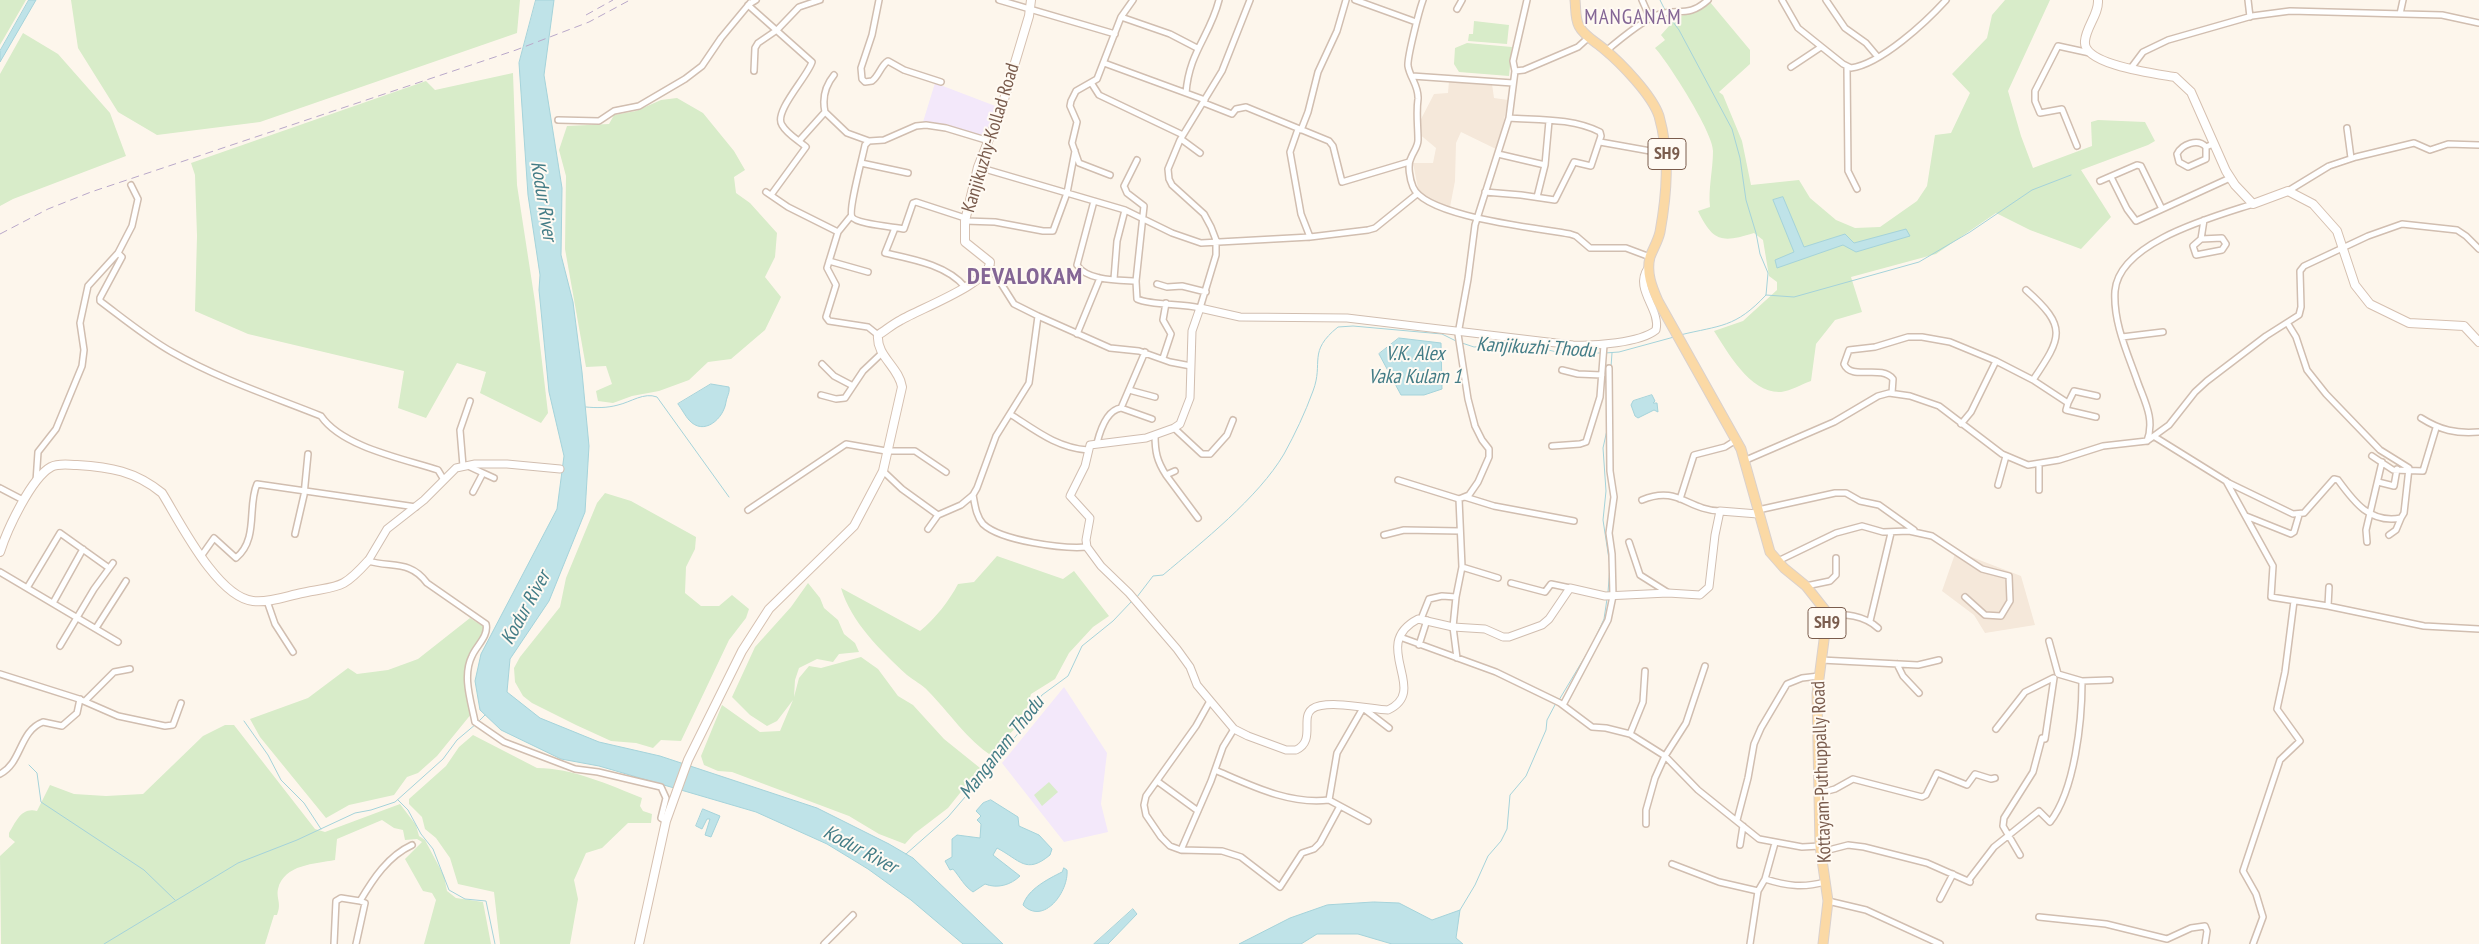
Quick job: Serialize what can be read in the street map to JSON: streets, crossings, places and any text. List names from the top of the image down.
{
  "streets": {
    "main road": ["Kanjikuzhy-Kollad Road", "SH9", "Kottayam-Puthuppally Road"]
  },
  "crossings": [
    ["SH9", "Kottayam-Puthuppally Road"]
  ],
  "districts": ["MANGANAM", "DEVALOKAM"],
  "water": [
    "Kodur River",
    "Kanjikuzhi Thodu",
    "V.K. Alex Vaka Kulam 1",
    "Manganam Thodu"
  ]
}
